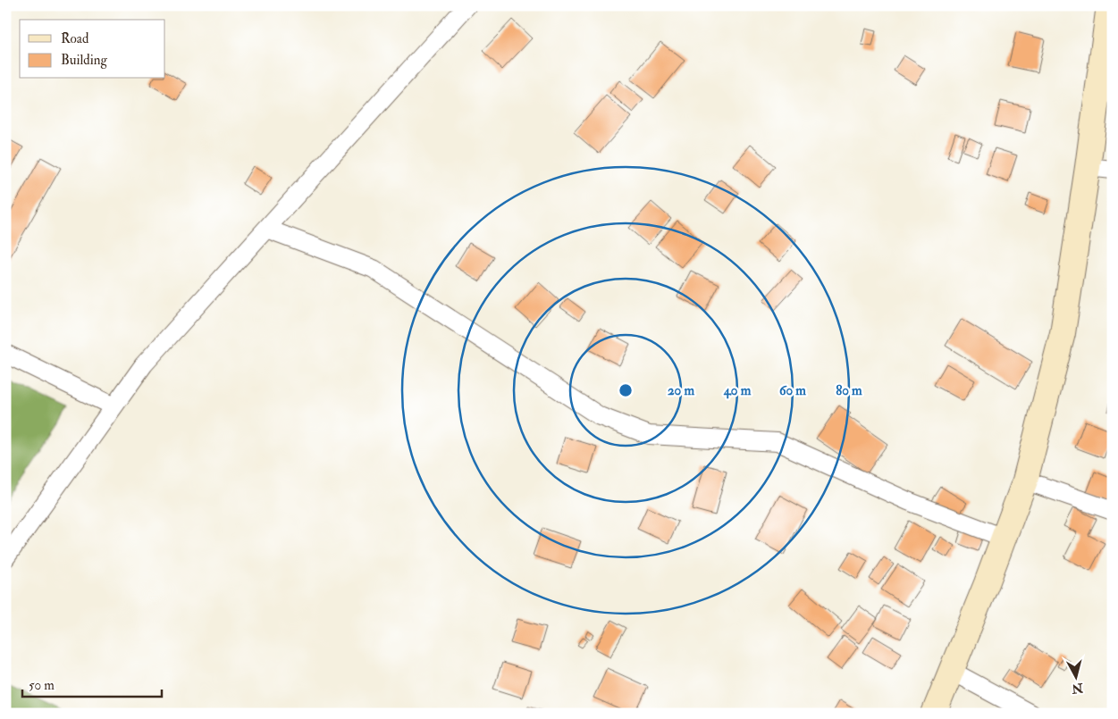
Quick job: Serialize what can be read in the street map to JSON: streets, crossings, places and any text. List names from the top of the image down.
{
  "legend": ["Road", "Building"],
  "scale_bar": "50 m",
  "north": "bottom",
  "rings": [
    "20 m",
    "40 m",
    "60 m",
    "80 m"
  ]
}
